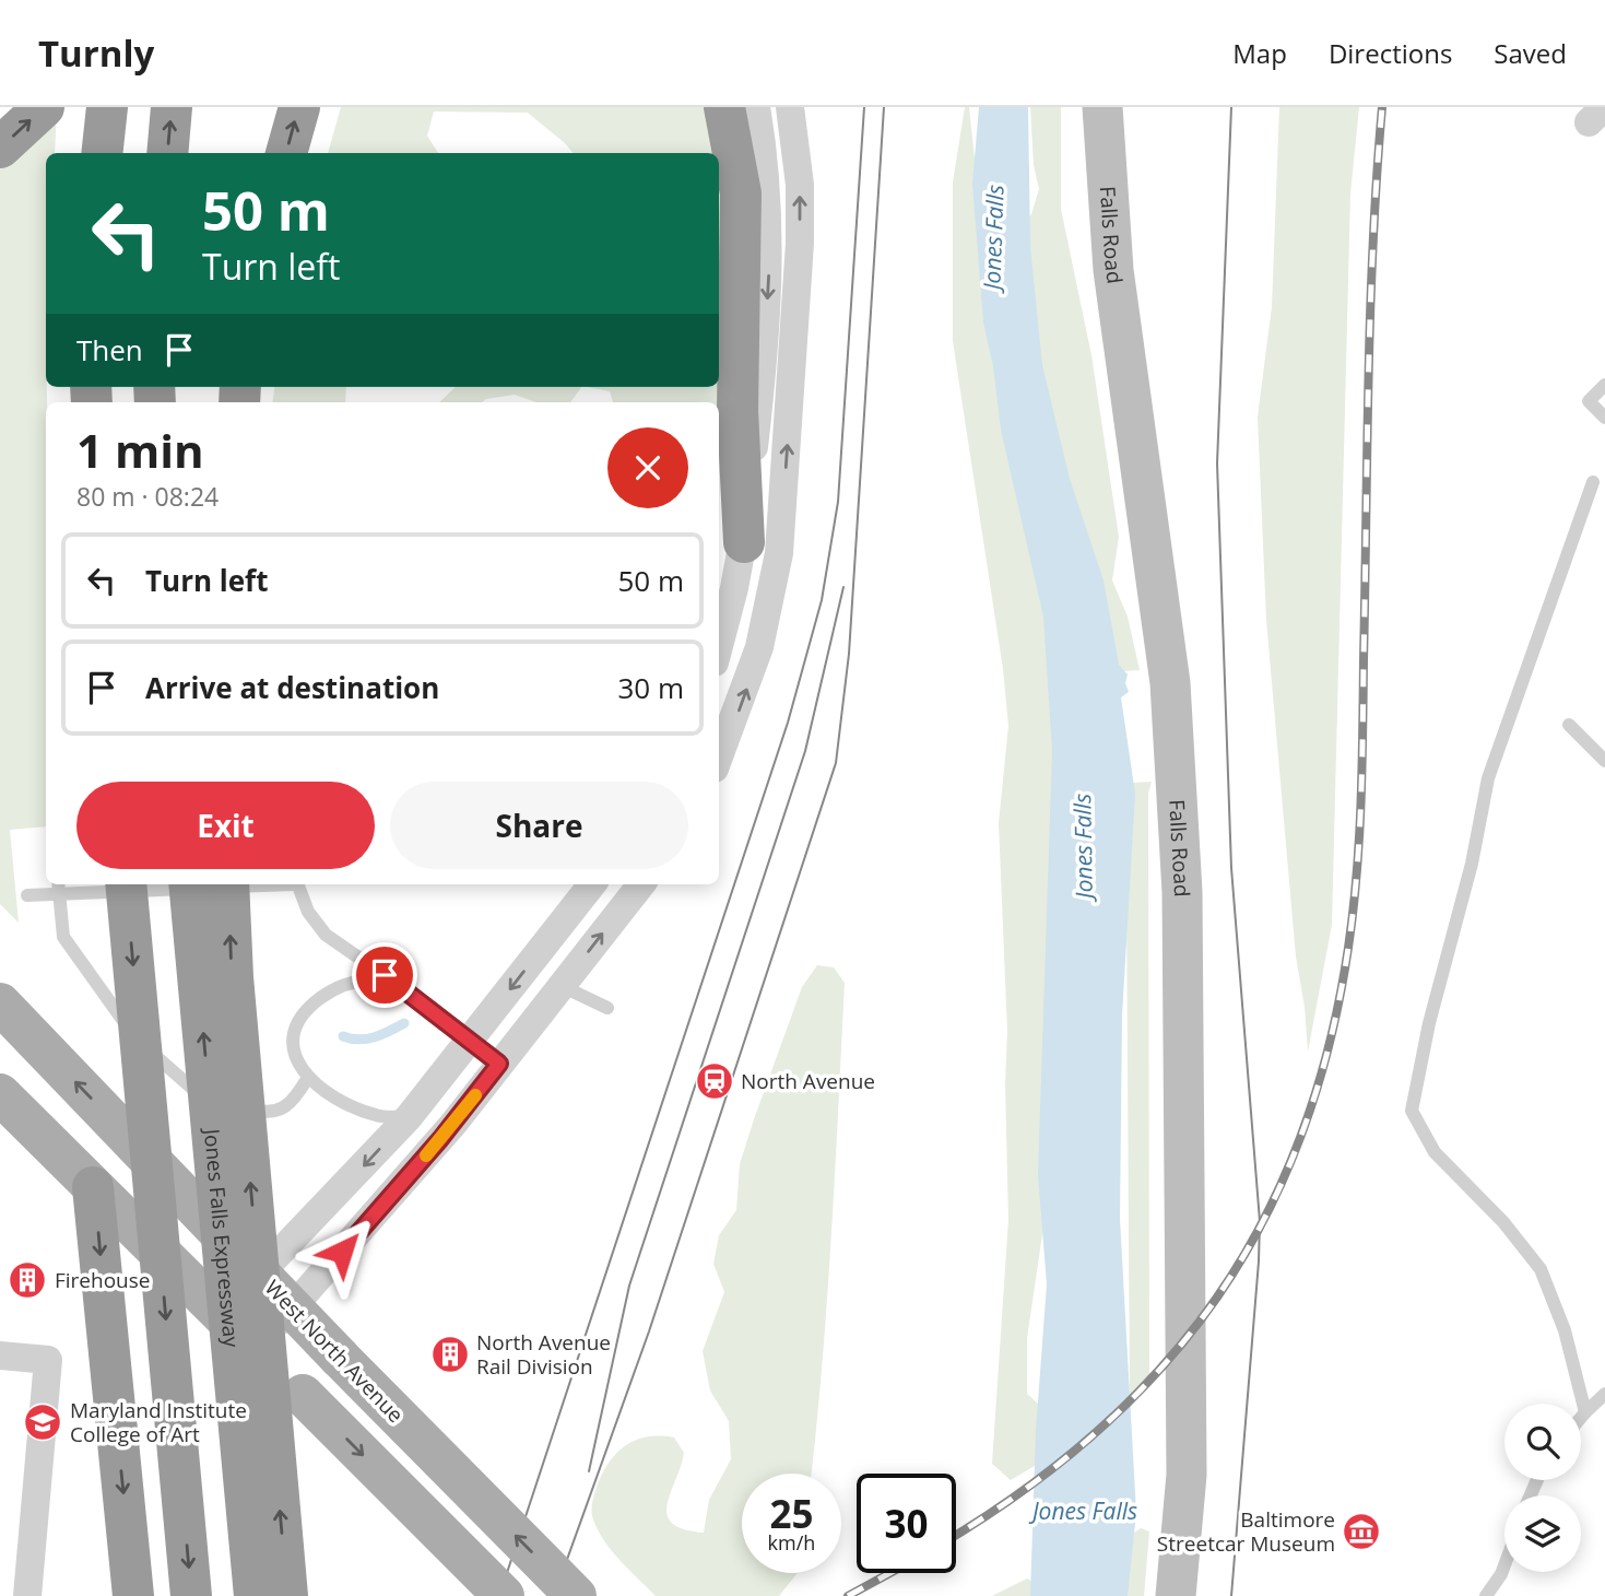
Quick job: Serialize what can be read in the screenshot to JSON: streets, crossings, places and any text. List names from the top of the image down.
{
  "streets": {
    "highway": ["Jones Falls Expressway"],
    "main road": ["Falls Road", "West North Avenue"]
  },
  "water": ["Jones Falls"],
  "places": {
    "station": ["North Avenue"],
    "building": ["Firehouse", "North Avenue Rail Division"],
    "school or university": ["Maryland Institute College of Art"],
    "museum": ["Baltimore Streetcar Museum"]
  },
  "page": {
    "header": "Turnly",
    "nav": ["Map", "Directions", "Saved"],
    "turn": ["50 m", "Turn left"],
    "then": "Then",
    "heading": ["1 min", "80 m · 08:24"],
    "list": [
      {
        "name": "Turn left",
        "value": "50 m"
      },
      {
        "name": "Arrive at destination",
        "value": "30 m"
      }
    ],
    "buttons": ["Exit", "Share"],
    "speed": "25 km/h",
    "limit": "30"
  }
}
